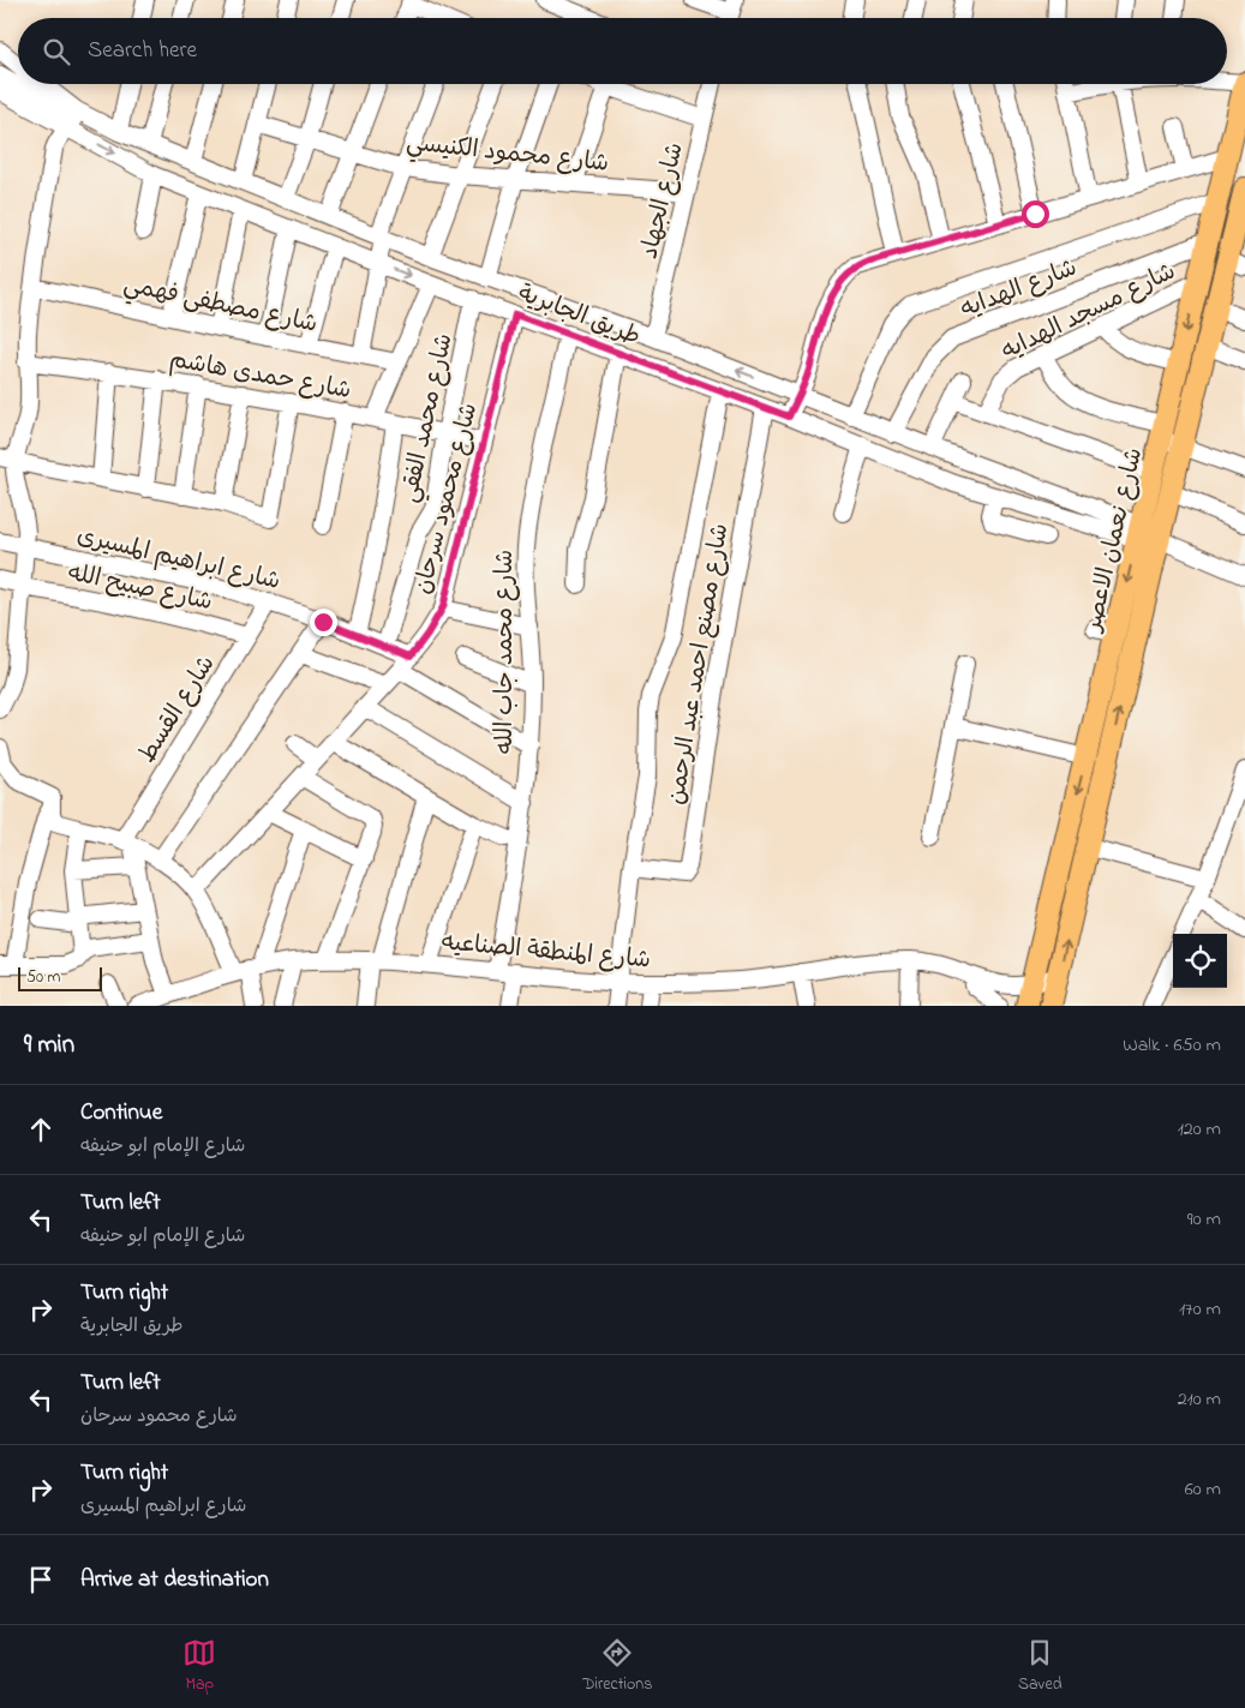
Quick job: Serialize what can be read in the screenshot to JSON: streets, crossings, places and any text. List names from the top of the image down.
{
  "streets": {
    "main road": ["شارع نعمان الاعصر"],
    "street": [
      "شارع محمود الكنيسي",
      "شارع الجهاد",
      "شارع الهدايه",
      "شارع مصطفى فهمي",
      "شارع مسجد الهدايه",
      "طريق الجابرية",
      "شارع حمدى هاشم",
      "شارع محمد الفقي",
      "شارع محمود سرحان",
      "شارع ابراهيم المسيرى",
      "شارع صبيح الله",
      "شارع محمد جاب الله",
      "شارع مصنع احمد عبد الرحمن",
      "شارع القسط",
      "شارع المنطقة الصناعيه"
    ]
  },
  "crossings": [
    ["شارع محمود الكنيسي", "شارع الجهاد"],
    ["شارع الجهاد", "طريق الجابرية"],
    ["شارع الهدايه", "طريق الجابرية"],
    ["شارع الهدايه", "شارع نعمان الاعصر"],
    ["شارع مسجد الهدايه", "شارع نعمان الاعصر"],
    ["طريق الجابرية", "شارع محمد الفقي"],
    ["طريق الجابرية", "شارع محمود سرحان"],
    ["طريق الجابرية", "شارع نعمان الاعصر"],
    ["طريق الجابرية", "شارع محمد جاب الله"],
    ["طريق الجابرية", "شارع مصنع احمد عبد الرحمن"],
    ["شارع حمدى هاشم", "شارع محمد الفقي"],
    ["شارع حمدى هاشم", "شارع محمود سرحان"],
    ["شارع محمد الفقي", "شارع ابراهيم المسيرى"],
    ["شارع محمود سرحان", "شارع ابراهيم المسيرى"],
    ["شارع نعمان الاعصر", "شارع المنطقة الصناعيه"],
    ["شارع ابراهيم المسيرى", "شارع محمد جاب الله"],
    ["شارع ابراهيم المسيرى", "شارع القسط"],
    ["شارع صبيح الله", "شارع القسط"],
    ["شارع محمد جاب الله", "شارع المنطقة الصناعيه"]
  ],
  "scale_bar": "50 m",
  "page": {
    "search": "Search here",
    "scale": "50 m",
    "heading": ["9 min", "Walk · 650 m"],
    "list": [
      ["Continue", "شارع الإمام ابو حنيفه", "120 m"],
      ["Turn left", "شارع الإمام ابو حنيفه", "90 m"],
      ["Turn right", "طريق الجابرية", "170 m"],
      ["Turn left", "شارع محمود سرحان", "210 m"],
      ["Turn right", "شارع ابراهيم المسيرى", "60 m"],
      "Arrive at destination"
    ],
    "nav": ["Map", "Directions", "Saved"]
  }
}
